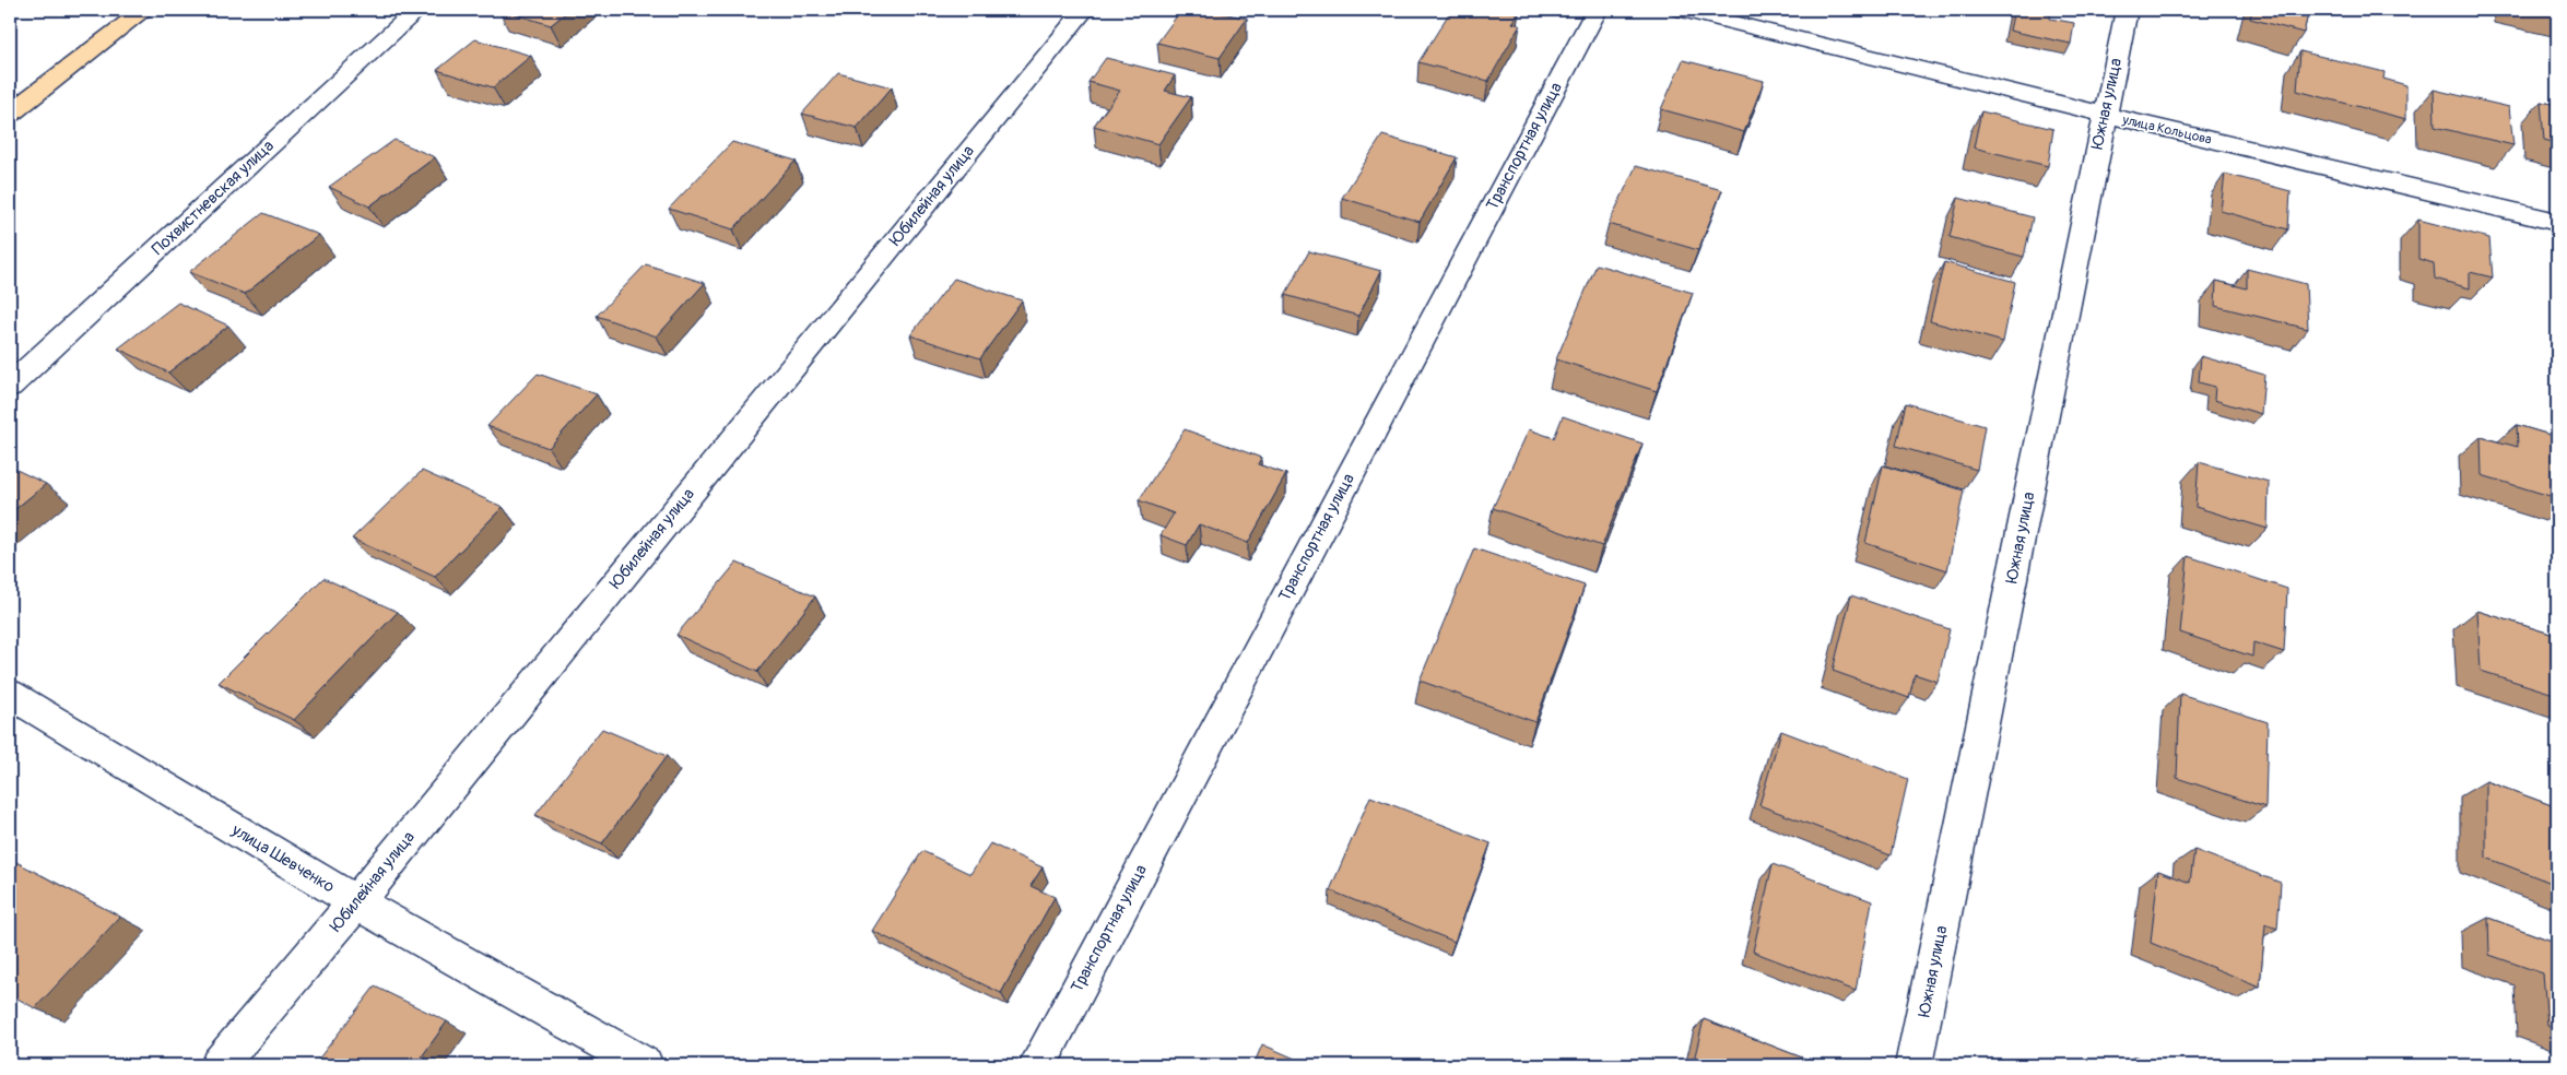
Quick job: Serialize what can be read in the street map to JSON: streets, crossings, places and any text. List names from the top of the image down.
{
  "streets": {
    "street": [
      "Южная улица",
      "улица Кольцова",
      "Транспортная улица",
      "Юбилейная улица",
      "Похвистневская улица",
      "улица Шевченко"
    ]
  },
  "crossings": [
    ["Южная улица", "улица Кольцова"],
    ["Юбилейная улица", "улица Шевченко"]
  ]
}
